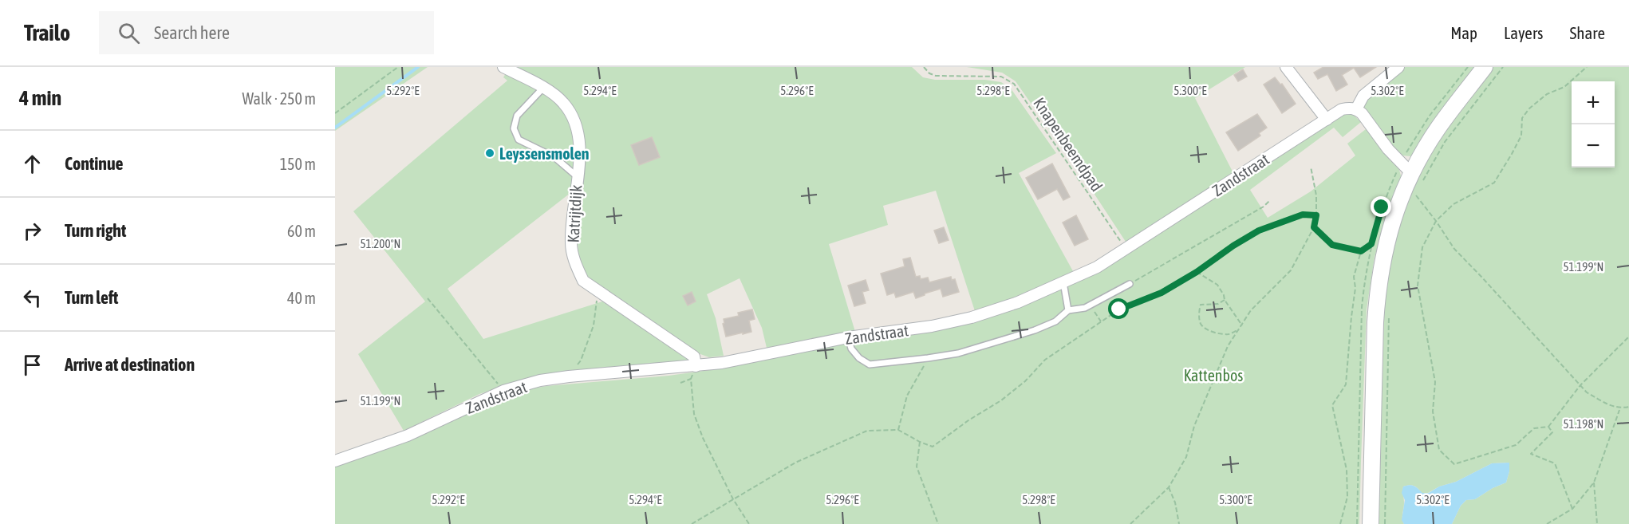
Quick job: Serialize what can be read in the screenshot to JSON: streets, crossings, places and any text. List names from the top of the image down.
{
  "streets": {
    "street": ["Zandstraat", "Katrijtdijk"],
    "path": ["Knapenbeemdpad"]
  },
  "crossings": [
    ["Knapenbeemdpad", "Zandstraat"],
    ["Zandstraat", "Katrijtdijk"]
  ],
  "parks": ["Kattenbos"],
  "places": ["Leyssensmolen"],
  "page": {
    "header": "Trailo",
    "search": "Search here",
    "nav": ["Map", "Layers", "Share"],
    "heading": ["4 min", "Walk · 250 m"],
    "map_buttons": ["+", "−"],
    "list": [
      ["Continue", "150 m"],
      ["Turn right", "60 m"],
      ["Turn left", "40 m"],
      "Arrive at destination"
    ]
  },
  "coordinates": [
    "5.292°E",
    "5.294°E",
    "5.296°E",
    "5.298°E",
    "5.300°E",
    "5.302°E",
    "51.200°N",
    "51.199°N",
    "51.198°N"
  ]
}
